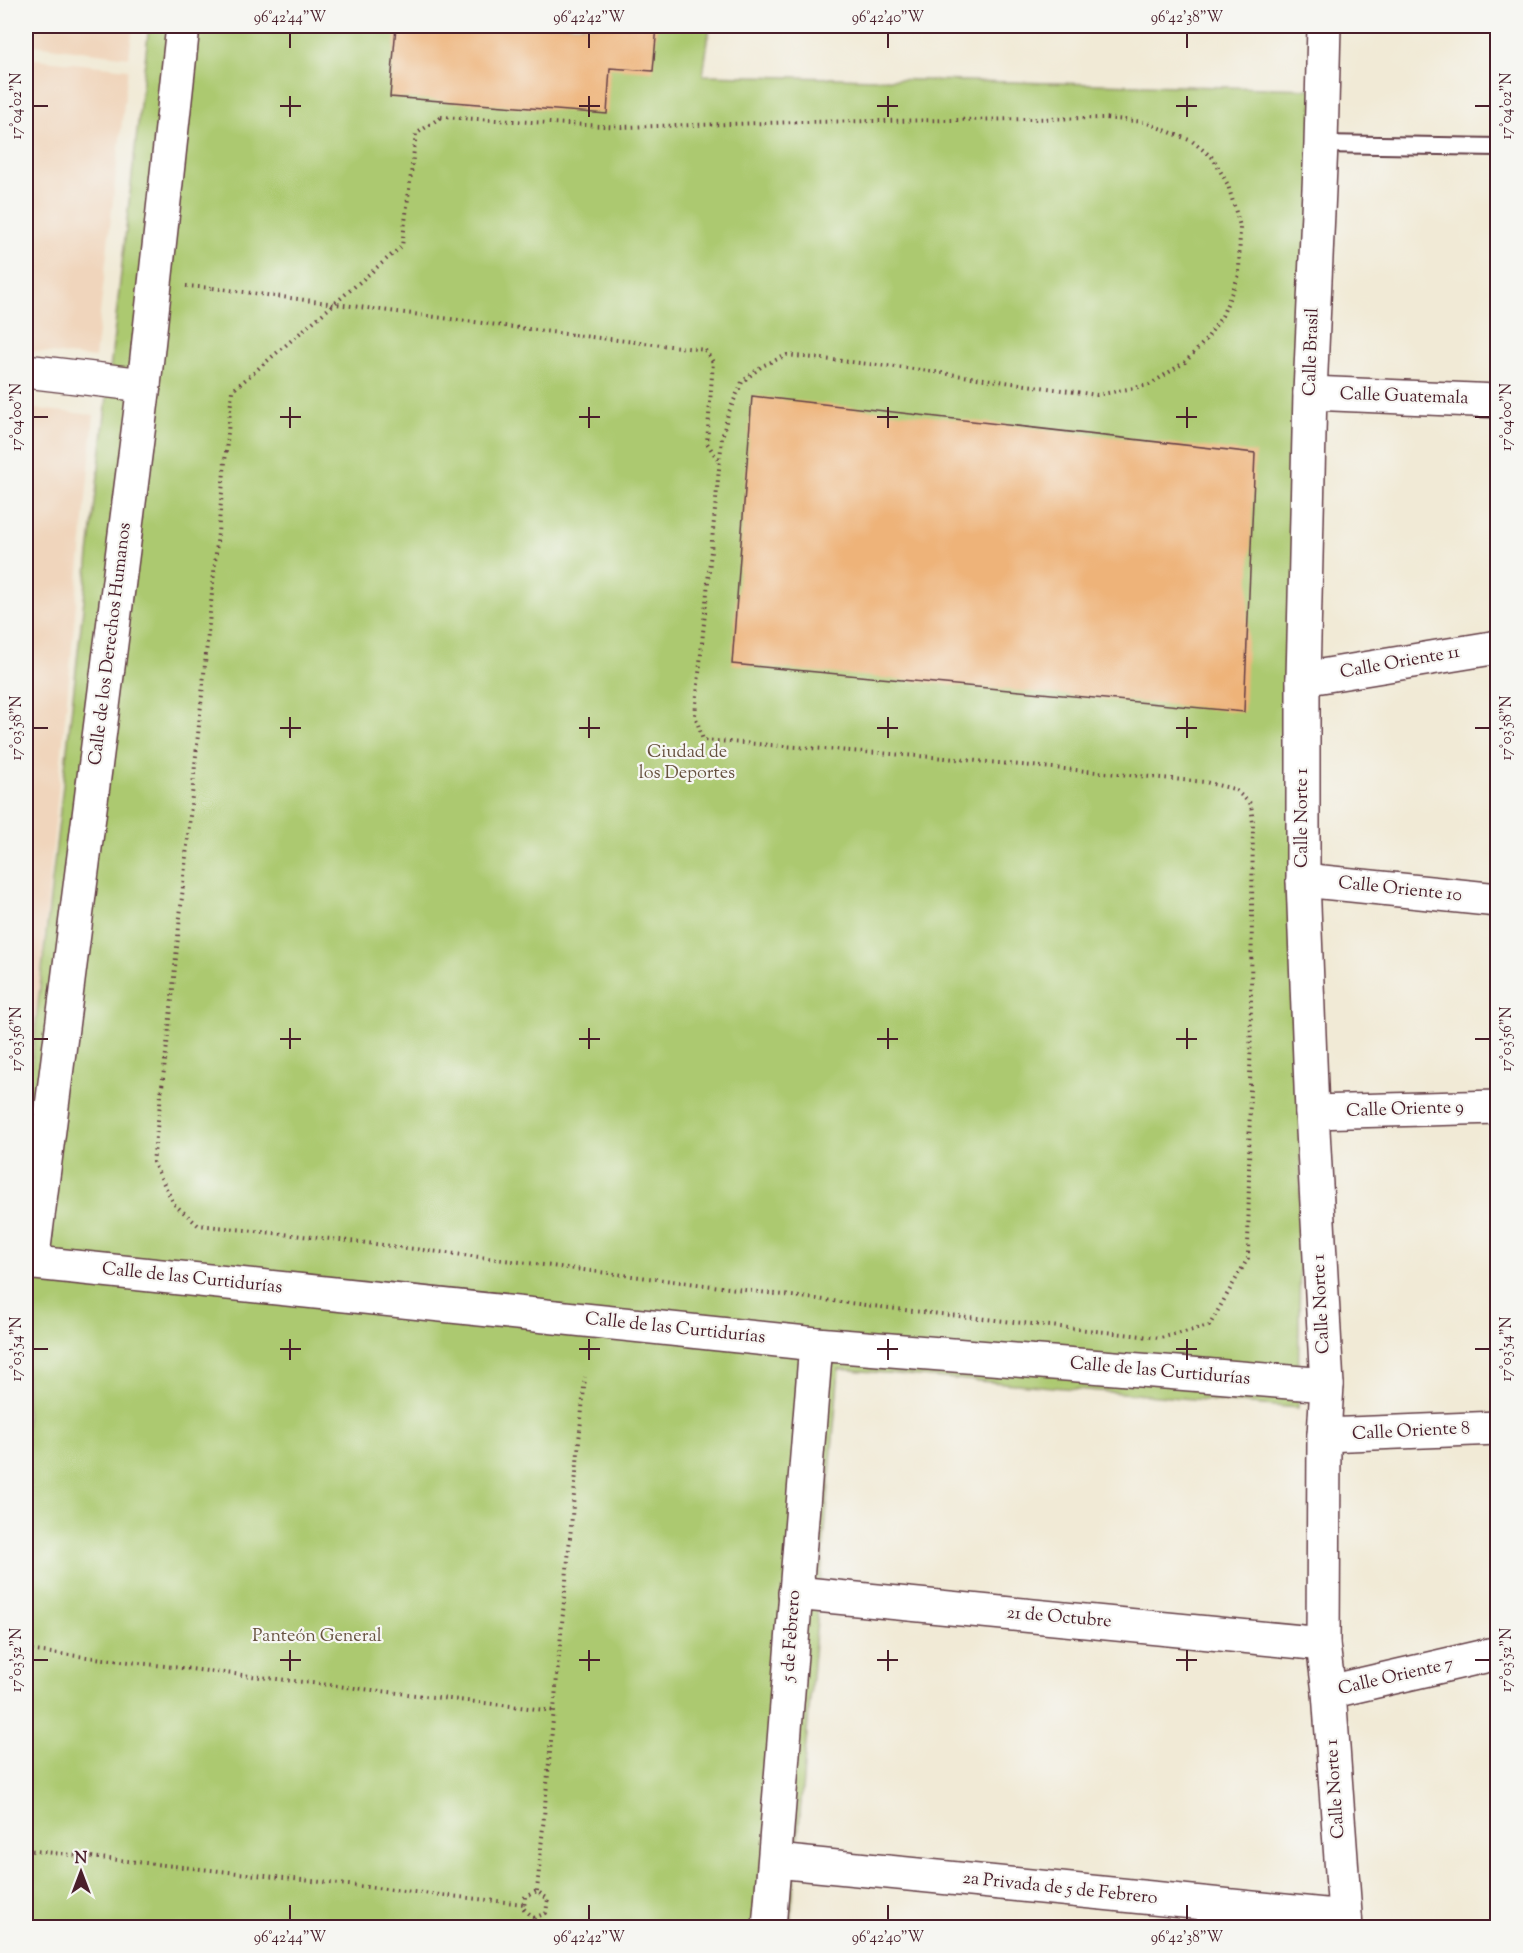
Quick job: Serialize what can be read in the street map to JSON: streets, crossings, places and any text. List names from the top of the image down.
{
  "streets": {
    "street": [
      "Calle Brasil",
      "Calle Guatemala",
      "Calle de los Derechos Humanos",
      "Calle Oriente 11",
      "Calle Norte 1",
      "Calle Oriente 10",
      "Calle Oriente 9",
      "Calle de las Curtidurías",
      "Calle Oriente 8",
      "21 de Octubre",
      "5 de Febrero",
      "Calle Oriente 7",
      "2a Privada de 5 de Febrero"
    ]
  },
  "crossings": [
    ["Calle Brasil", "Calle Guatemala"],
    ["Calle Brasil", "Calle Oriente 11"],
    ["Calle Brasil", "Calle Norte 1"],
    ["Calle de los Derechos Humanos", "Calle de las Curtidurías"],
    ["Calle Oriente 11", "Calle Norte 1"],
    ["Calle Norte 1", "Calle Oriente 10"],
    ["Calle Norte 1", "Calle Oriente 9"],
    ["Calle Norte 1", "Calle de las Curtidurías"],
    ["Calle Norte 1", "Calle Oriente 8"],
    ["Calle Norte 1", "21 de Octubre"],
    ["Calle Norte 1", "Calle Oriente 7"],
    ["Calle Norte 1", "2a Privada de 5 de Febrero"],
    ["Calle de las Curtidurías", "5 de Febrero"],
    ["21 de Octubre", "5 de Febrero"],
    ["5 de Febrero", "2a Privada de 5 de Febrero"]
  ],
  "parks": ["Ciudad de los Deportes", "Panteón General"],
  "north": "top",
  "coordinates": [
    "96°42'44\"W",
    "96°42'42\"W",
    "96°42'40\"W",
    "96°42'38\"W",
    "17°04'02\"N",
    "17°04'00\"N",
    "17°03'58\"N",
    "17°03'56\"N",
    "17°03'54\"N",
    "17°03'52\"N"
  ]
}
